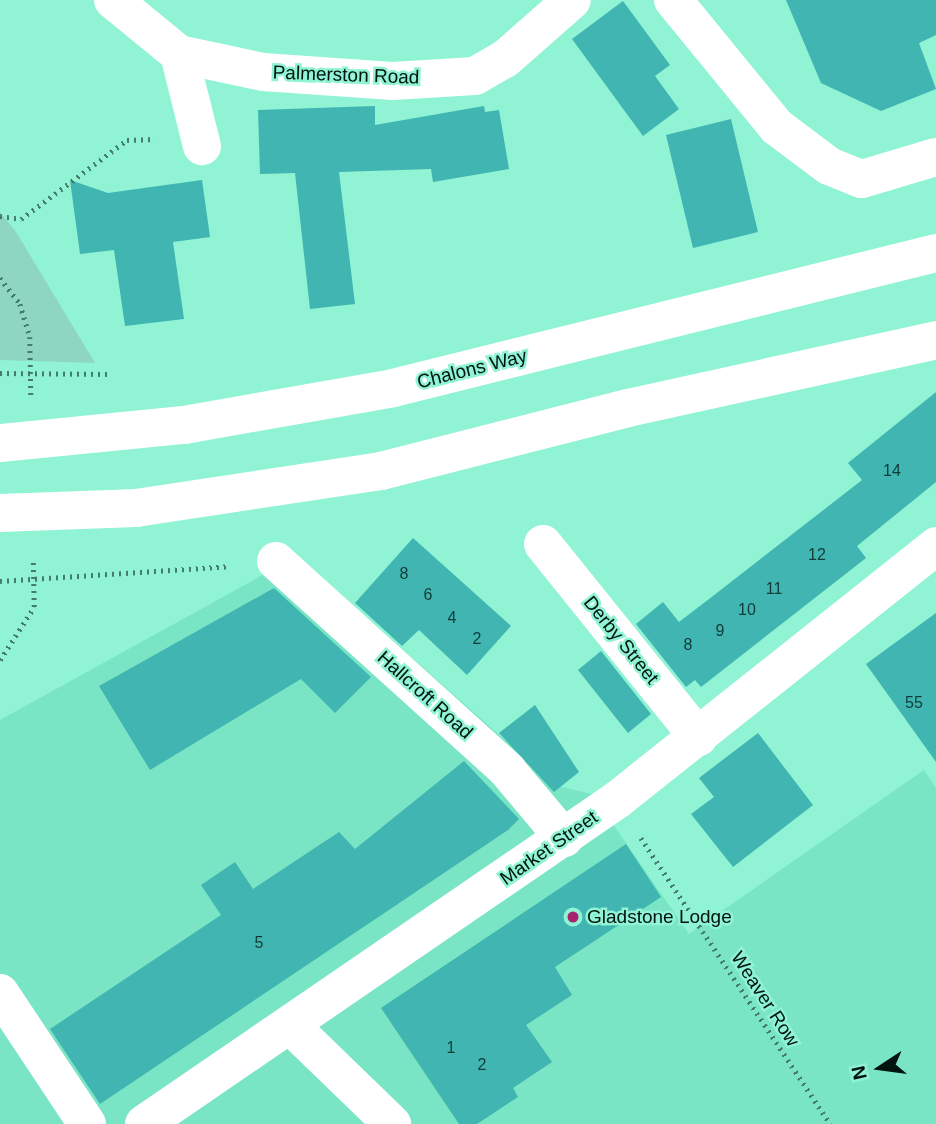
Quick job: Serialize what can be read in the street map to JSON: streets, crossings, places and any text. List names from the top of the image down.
{
  "streets": {
    "street": [
      "Palmerston Road",
      "Chalons Way",
      "Derby Street",
      "Hallcroft Road",
      "Market Street"
    ],
    "path": ["Weaver Row"]
  },
  "crossings": [
    ["Derby Street", "Market Street"],
    ["Hallcroft Road", "Market Street"]
  ],
  "places": ["Gladstone Lodge"],
  "house_numbers": [
    "14",
    "12",
    "8",
    "11",
    "6",
    "10",
    "4",
    "9",
    "2",
    "8",
    "55",
    "5",
    "1",
    "2"
  ],
  "north": "left"
}
